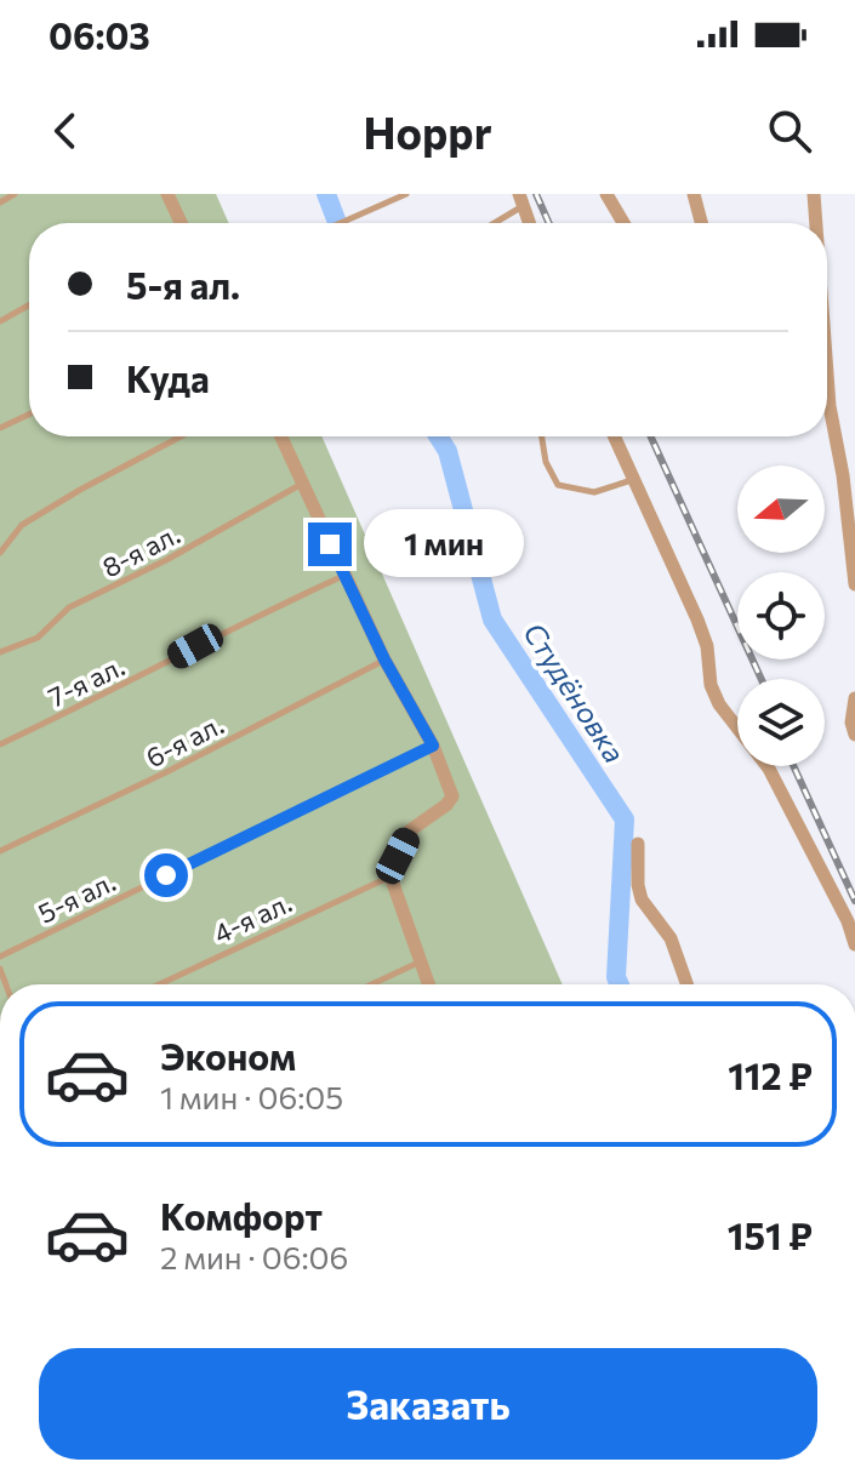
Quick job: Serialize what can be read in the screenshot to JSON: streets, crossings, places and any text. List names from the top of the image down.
{
  "streets": {
    "lane": [
      "8-я ал.",
      "7-я ал.",
      "6-я ал.",
      "5-я ал.",
      "4-я ал."
    ]
  },
  "water": ["Студёновка"],
  "north": "left",
  "page": {
    "status": "06:03",
    "header": "Hoppr",
    "banner": ["5-я ал.", "Куда"],
    "bubble": "1 мин",
    "list": [
      {
        "name": "Эконом",
        "note": "1 мин · 06:05",
        "value": "112 ₽"
      },
      {
        "name": "Комфорт",
        "note": "2 мин · 06:06",
        "value": "151 ₽"
      }
    ],
    "buttons": "Заказать"
  }
}
